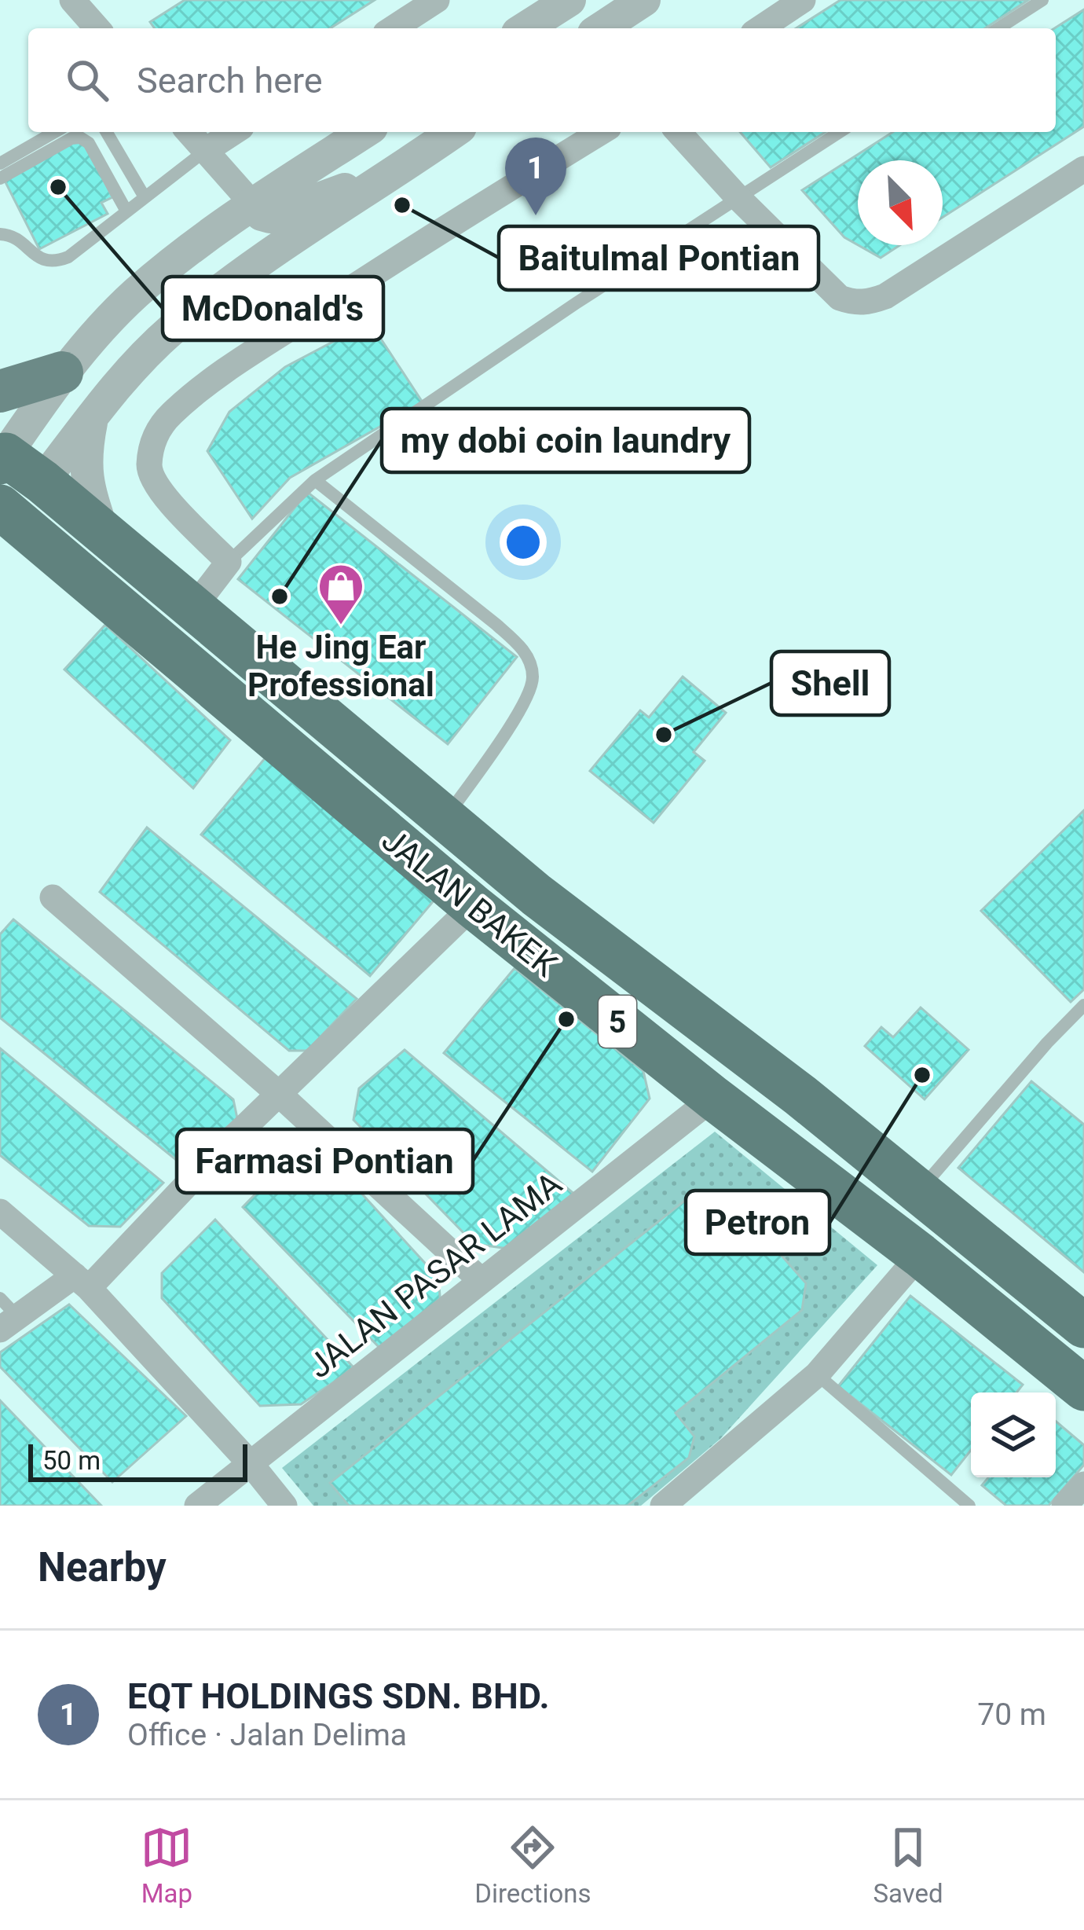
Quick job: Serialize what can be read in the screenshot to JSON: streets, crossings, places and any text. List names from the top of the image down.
{
  "streets": {
    "highway": ["JALAN BAKEK", "5"],
    "street": ["JALAN PASAR LAMA"]
  },
  "crossings": [
    ["JALAN BAKEK", "5"],
    ["JALAN BAKEK", "JALAN PASAR LAMA"]
  ],
  "places": {
    "other": [
      "McDonald's",
      "Baitulmal Pontian",
      "my dobi coin laundry",
      "Shell",
      "Farmasi Pontian",
      "Petron"
    ],
    "shop": ["He Jing Ear Professional"]
  },
  "scale_bar": "50 m",
  "north": "bottom right",
  "page": {
    "search": "Search here",
    "pins": "1",
    "scale": "50 m",
    "heading": "Nearby",
    "list": [
      {
        "mark": "1",
        "name": "EQT HOLDINGS SDN. BHD.",
        "note": "Office · Jalan Delima",
        "value": "70 m"
      }
    ],
    "nav": ["Map", "Directions", "Saved"]
  }
}
